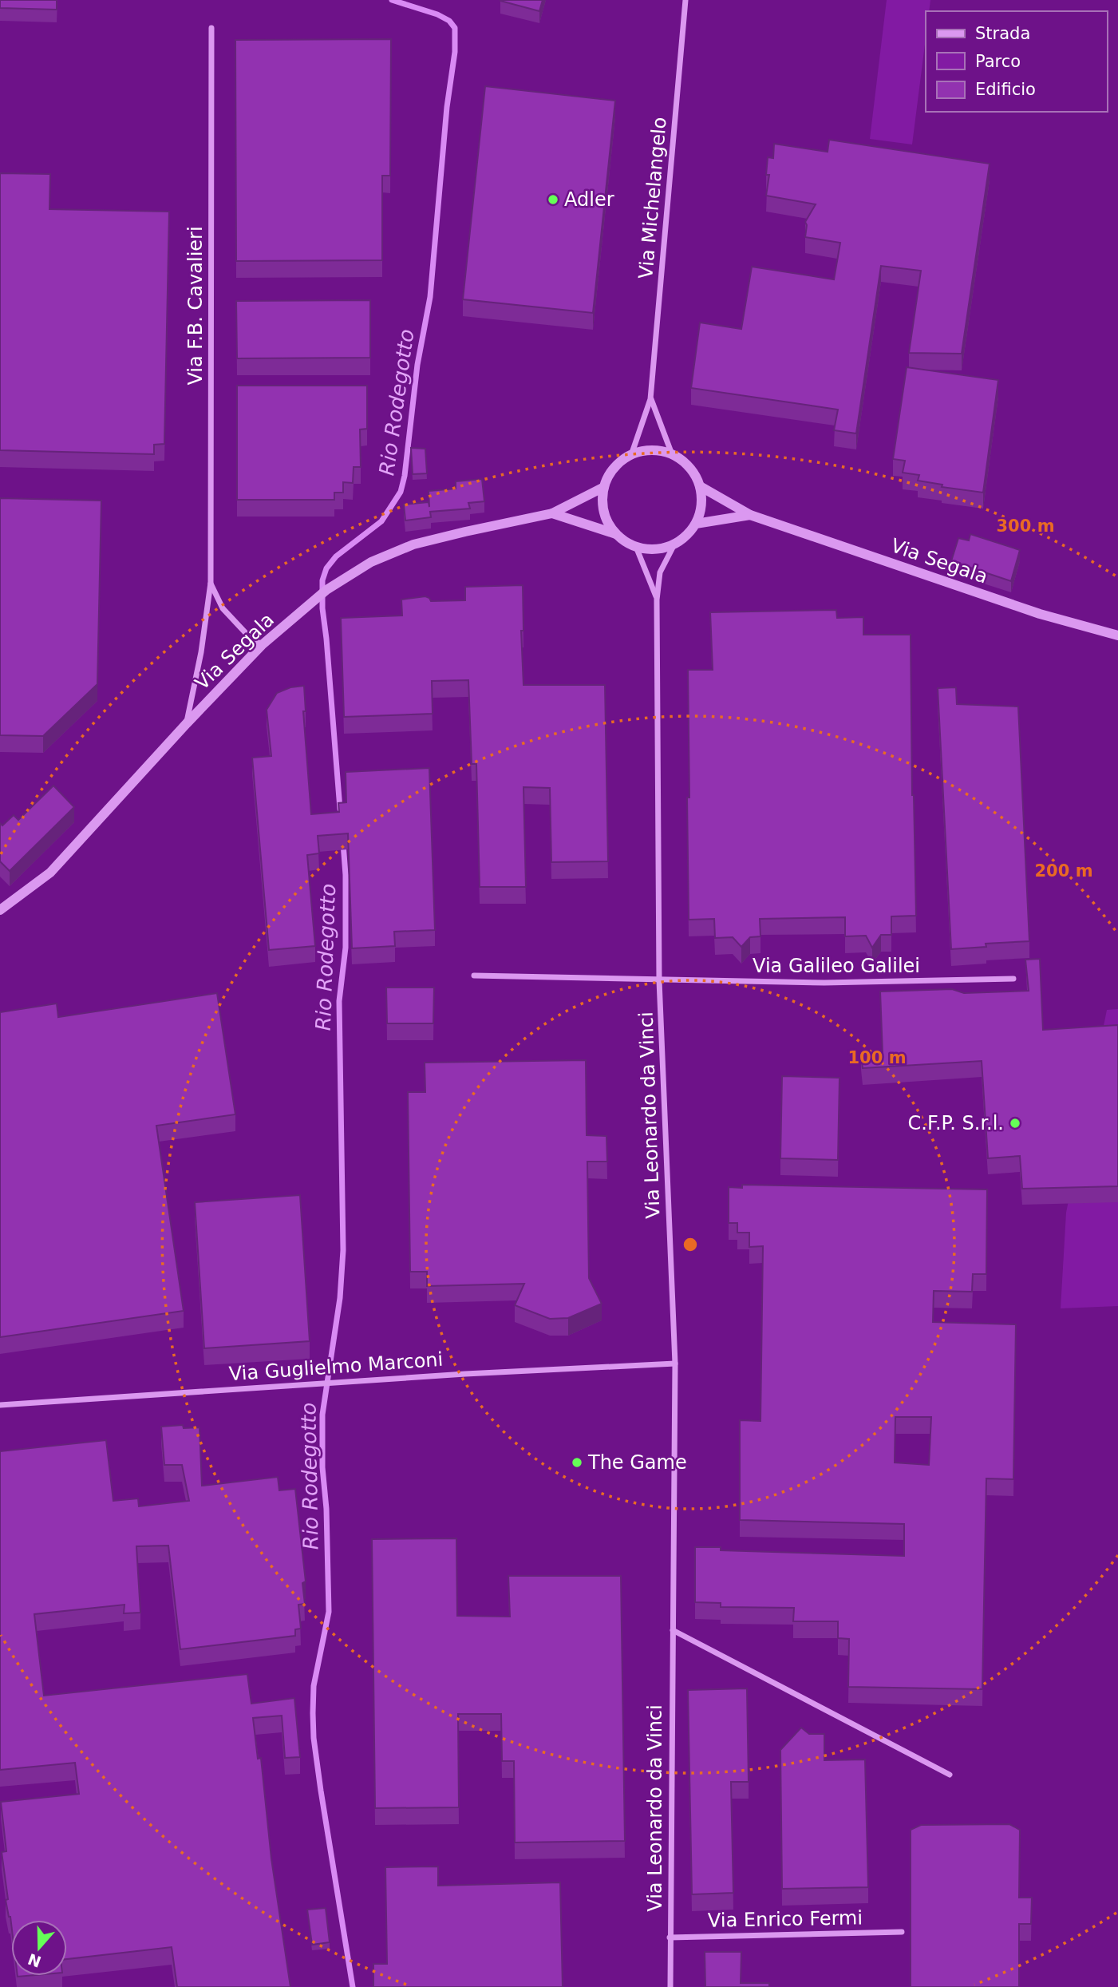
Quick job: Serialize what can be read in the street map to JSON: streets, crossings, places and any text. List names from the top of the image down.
{
  "streets": {
    "street": [
      "Via Michelangelo",
      "Via F.B. Cavalieri",
      "Via Segala",
      "Via Galileo Galilei",
      "Via Leonardo da Vinci",
      "Via Guglielmo Marconi",
      "Via Enrico Fermi"
    ]
  },
  "crossings": [
    ["Via Michelangelo", "Via Segala"],
    ["Via Michelangelo", "Via Leonardo da Vinci"],
    ["Via F.B. Cavalieri", "Via Segala"],
    ["Via Segala", "Via Leonardo da Vinci"],
    ["Via Galileo Galilei", "Via Leonardo da Vinci"],
    ["Via Leonardo da Vinci", "Via Guglielmo Marconi"],
    ["Via Leonardo da Vinci", "Via Enrico Fermi"]
  ],
  "water": ["Rio Rodegotto"],
  "places": ["Adler", "C.F.P. S.r.l.", "The Game"],
  "legend": ["Strada", "Parco", "Edificio"],
  "north": "bottom",
  "rings": ["300 m", "200 m", "100 m"]
}
